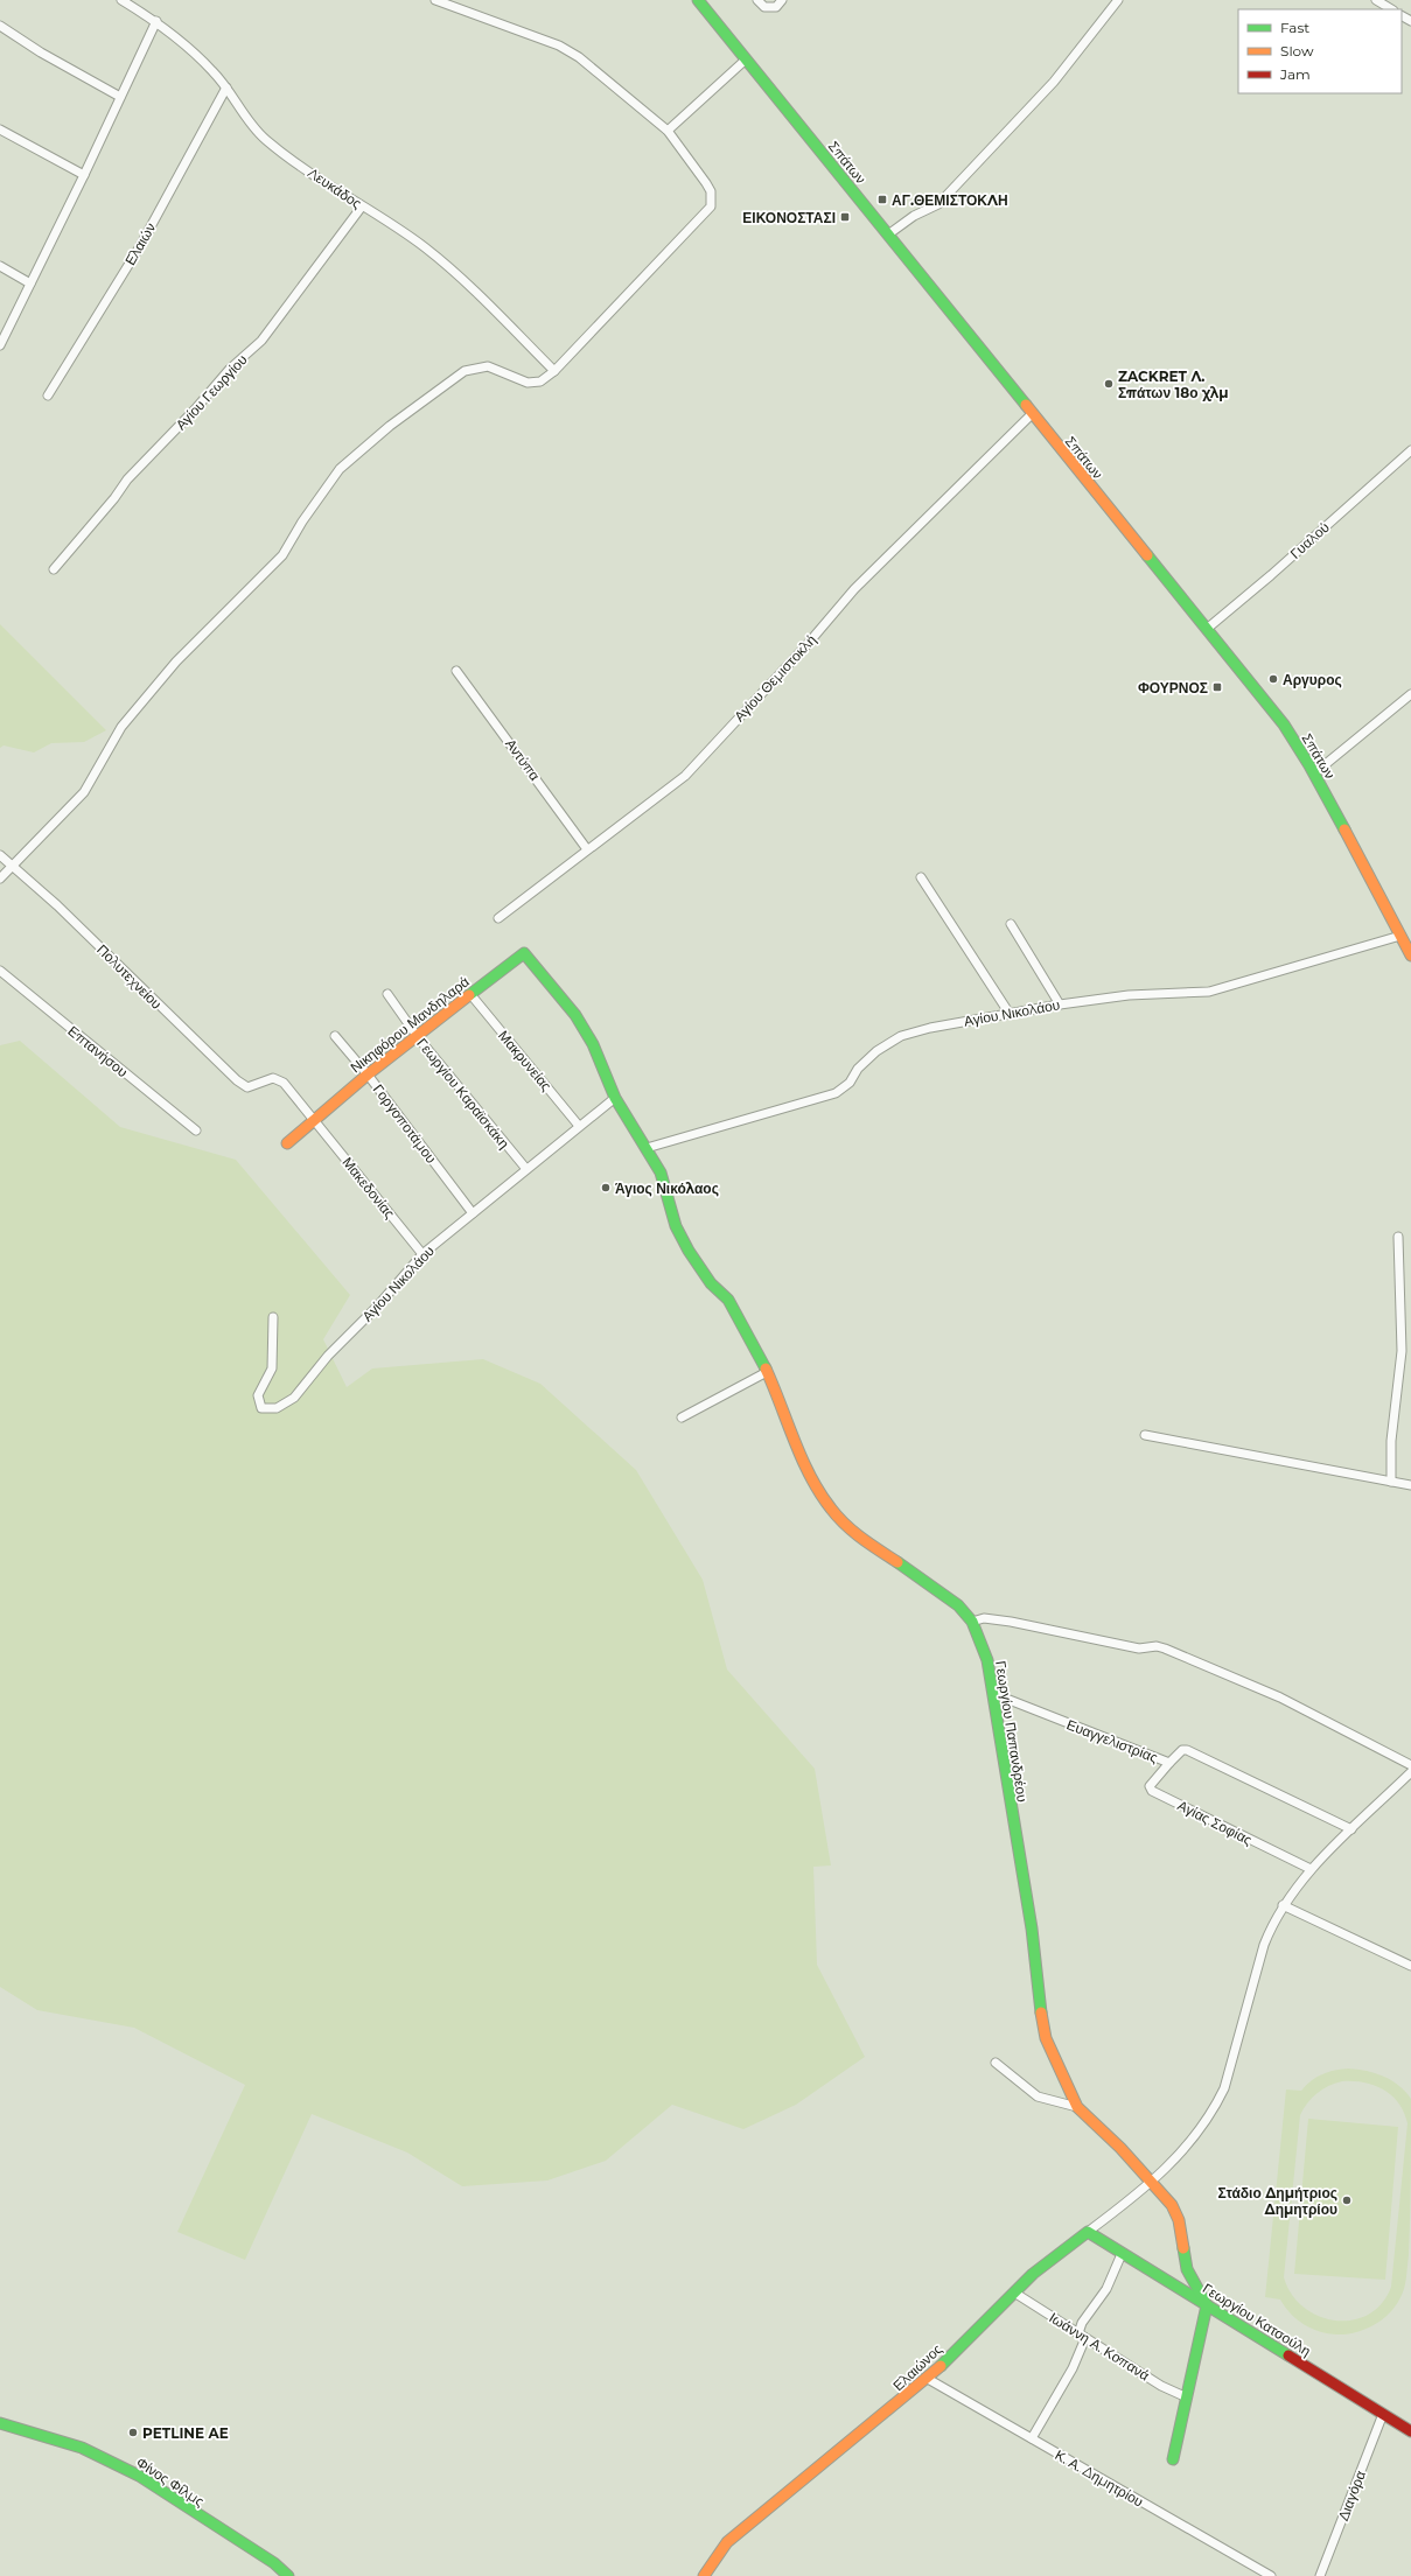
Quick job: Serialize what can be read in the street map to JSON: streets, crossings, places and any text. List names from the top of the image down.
{
  "streets": {
    "street": [
      "Σπάτων",
      "Λευκάδος",
      "Ελαιών",
      "Αγίου Γεωργίου",
      "Γυαλού",
      "Αγίου Θεμιστοκλή",
      "Αντύπα",
      "Πολυτεχνείου",
      "Αγίου Νικολάου",
      "Νικηφόρου Μανδηλαρά",
      "Επτανήσου",
      "Μακρυνείας",
      "Γεωργίου Καραϊσκάκη",
      "Γοργοποτάμου",
      "Μακεδονίας",
      "Γεωργίου Παπανδρέου",
      "Ευαγγελιστρίας",
      "Αγίας Σοφίας",
      "Γεωργίου Κατσούλη",
      "Ιωάννη Α. Κοπανά",
      "Ελαιώνος",
      "Κ. Α. Δημητρίου",
      "Φίνος Φίλμς",
      "Διαγόρα"
    ]
  },
  "crossings": [
    ["Σπάτων", "Γυαλού"],
    ["Σπάτων", "Αγίου Θεμιστοκλή"],
    ["Σπάτων", "Αγίου Νικολάου"],
    ["Λευκάδος", "Ελαιών"],
    ["Λευκάδος", "Αγίου Γεωργίου"],
    ["Αγίου Θεμιστοκλή", "Αντύπα"],
    ["Πολυτεχνείου", "Μακεδονίας"],
    ["Αγίου Νικολάου", "Μακρυνείας"],
    ["Αγίου Νικολάου", "Γεωργίου Καραϊσκάκη"],
    ["Αγίου Νικολάου", "Γοργοποτάμου"],
    ["Αγίου Νικολάου", "Μακεδονίας"],
    ["Αγίου Νικολάου", "Γεωργίου Παπανδρέου"],
    ["Νικηφόρου Μανδηλαρά", "Μακρυνείας"],
    ["Νικηφόρου Μανδηλαρά", "Γεωργίου Καραϊσκάκη"],
    ["Νικηφόρου Μανδηλαρά", "Γοργοποτάμου"],
    ["Νικηφόρου Μανδηλαρά", "Μακεδονίας"],
    ["Νικηφόρου Μανδηλαρά", "Γεωργίου Παπανδρέου"],
    ["Γεωργίου Παπανδρέου", "Ευαγγελιστρίας"],
    ["Γεωργίου Παπανδρέου", "Γεωργίου Κατσούλη"],
    ["Γεωργίου Παπανδρέου", "Ελαιώνος"],
    ["Ευαγγελιστρίας", "Αγίας Σοφίας"],
    ["Ευαγγελιστρίας", "Ελαιώνος"],
    ["Αγίας Σοφίας", "Ελαιώνος"],
    ["Γεωργίου Κατσούλη", "Ελαιώνος"],
    ["Γεωργίου Κατσούλη", "Διαγόρα"],
    ["Ιωάννη Α. Κοπανά", "Ελαιώνος"],
    ["Ελαιώνος", "Κ. Α. Δημητρίου"]
  ],
  "places": {
    "transit": ["ΑΓ.ΘΕΜΙΣΤΟΚΛΗ", "ΕΙΚΟΝΟΣΤΑΣΙ", "ΦΟΥΡΝΟΣ"],
    "other": [
      "ZACKRET Λ. Σπάτων 18ο χλμ",
      "Αργυρος",
      "Άγιος Νικόλαος",
      "Στάδιο Δημήτριος Δημητρίου",
      "PETLINE AE"
    ]
  },
  "legend": ["Fast", "Slow", "Jam"]
}
